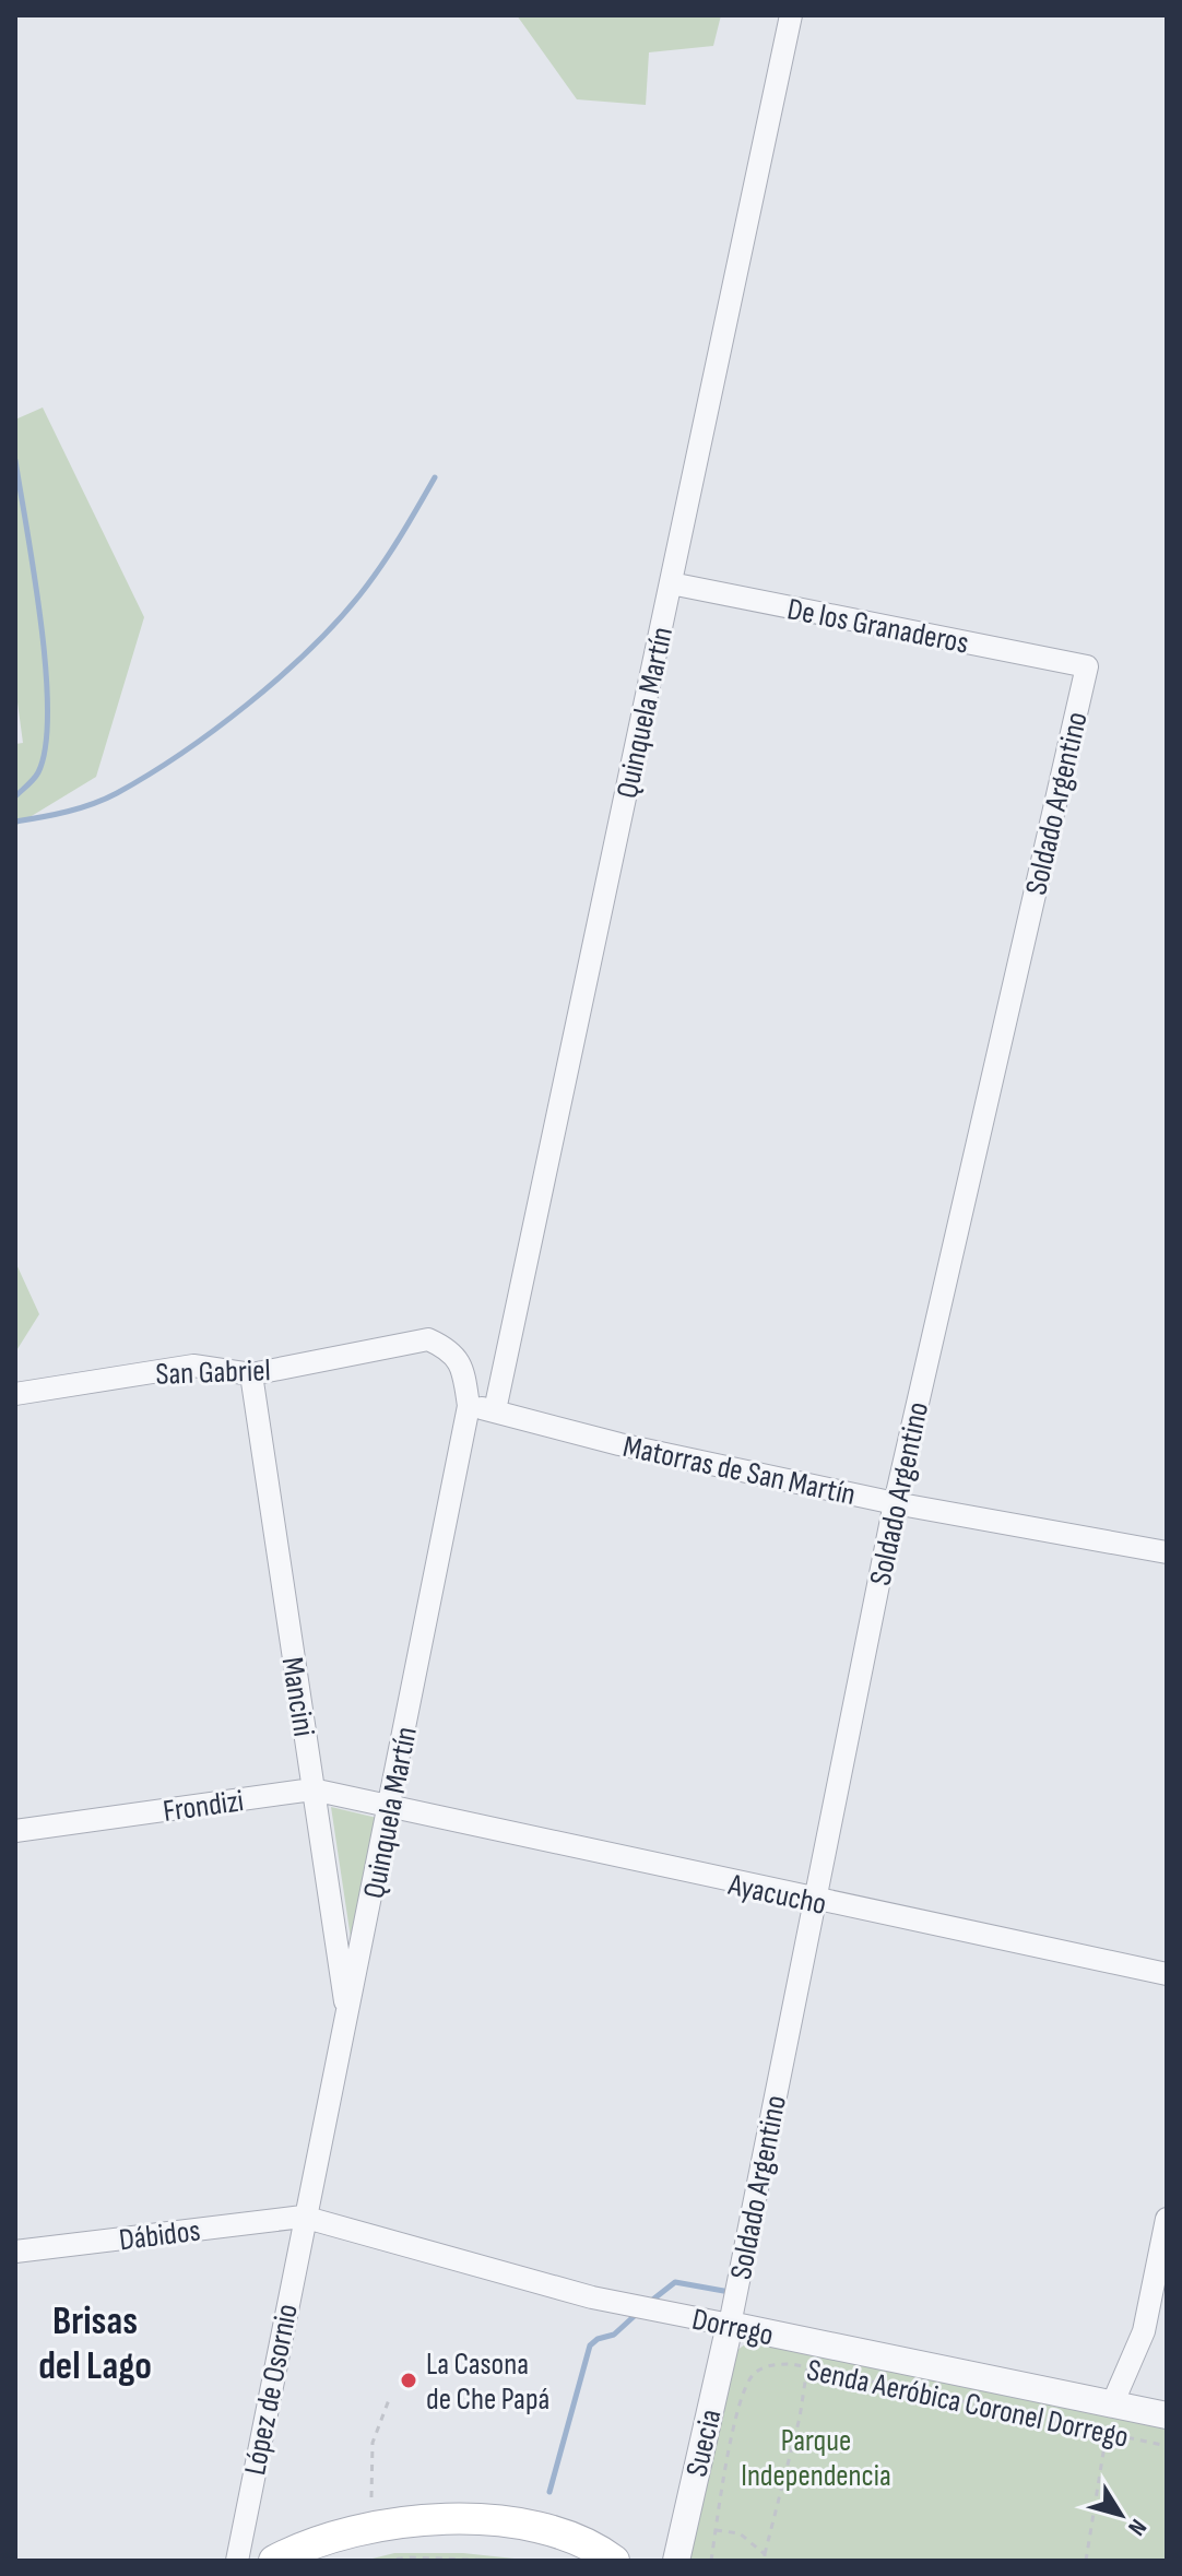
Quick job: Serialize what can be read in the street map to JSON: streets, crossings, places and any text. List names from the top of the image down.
{
  "streets": {
    "street": [
      "De los Granaderos",
      "Quinquela Martín",
      "Soldado Argentino",
      "San Gabriel",
      "Matorras de San Martín",
      "Mancini",
      "Frondizi",
      "Ayacucho",
      "Dábidos",
      "Dorrego",
      "López de Osornio",
      "Suecia"
    ],
    "path": ["Senda Aeróbica Coronel Dorrego"]
  },
  "crossings": [
    ["De los Granaderos", "Quinquela Martín"],
    ["De los Granaderos", "Soldado Argentino"],
    ["Quinquela Martín", "San Gabriel"],
    ["Quinquela Martín", "Matorras de San Martín"],
    ["Quinquela Martín", "Mancini"],
    ["Quinquela Martín", "Frondizi"],
    ["Quinquela Martín", "Ayacucho"],
    ["Quinquela Martín", "Dábidos"],
    ["Quinquela Martín", "Dorrego"],
    ["Quinquela Martín", "López de Osornio"],
    ["Soldado Argentino", "Matorras de San Martín"],
    ["Soldado Argentino", "Ayacucho"],
    ["Soldado Argentino", "Dorrego"],
    ["Soldado Argentino", "Suecia"],
    ["San Gabriel", "Matorras de San Martín"],
    ["San Gabriel", "Mancini"],
    ["Mancini", "Frondizi"],
    ["Frondizi", "Ayacucho"],
    ["Dábidos", "Dorrego"],
    ["Dábidos", "López de Osornio"],
    ["Dorrego", "López de Osornio"],
    ["Dorrego", "Suecia"]
  ],
  "districts": ["Brisas del Lago"],
  "parks": ["Parque Independencia"],
  "places": ["La Casona de Che Papá"],
  "north": "bottom right"
}
